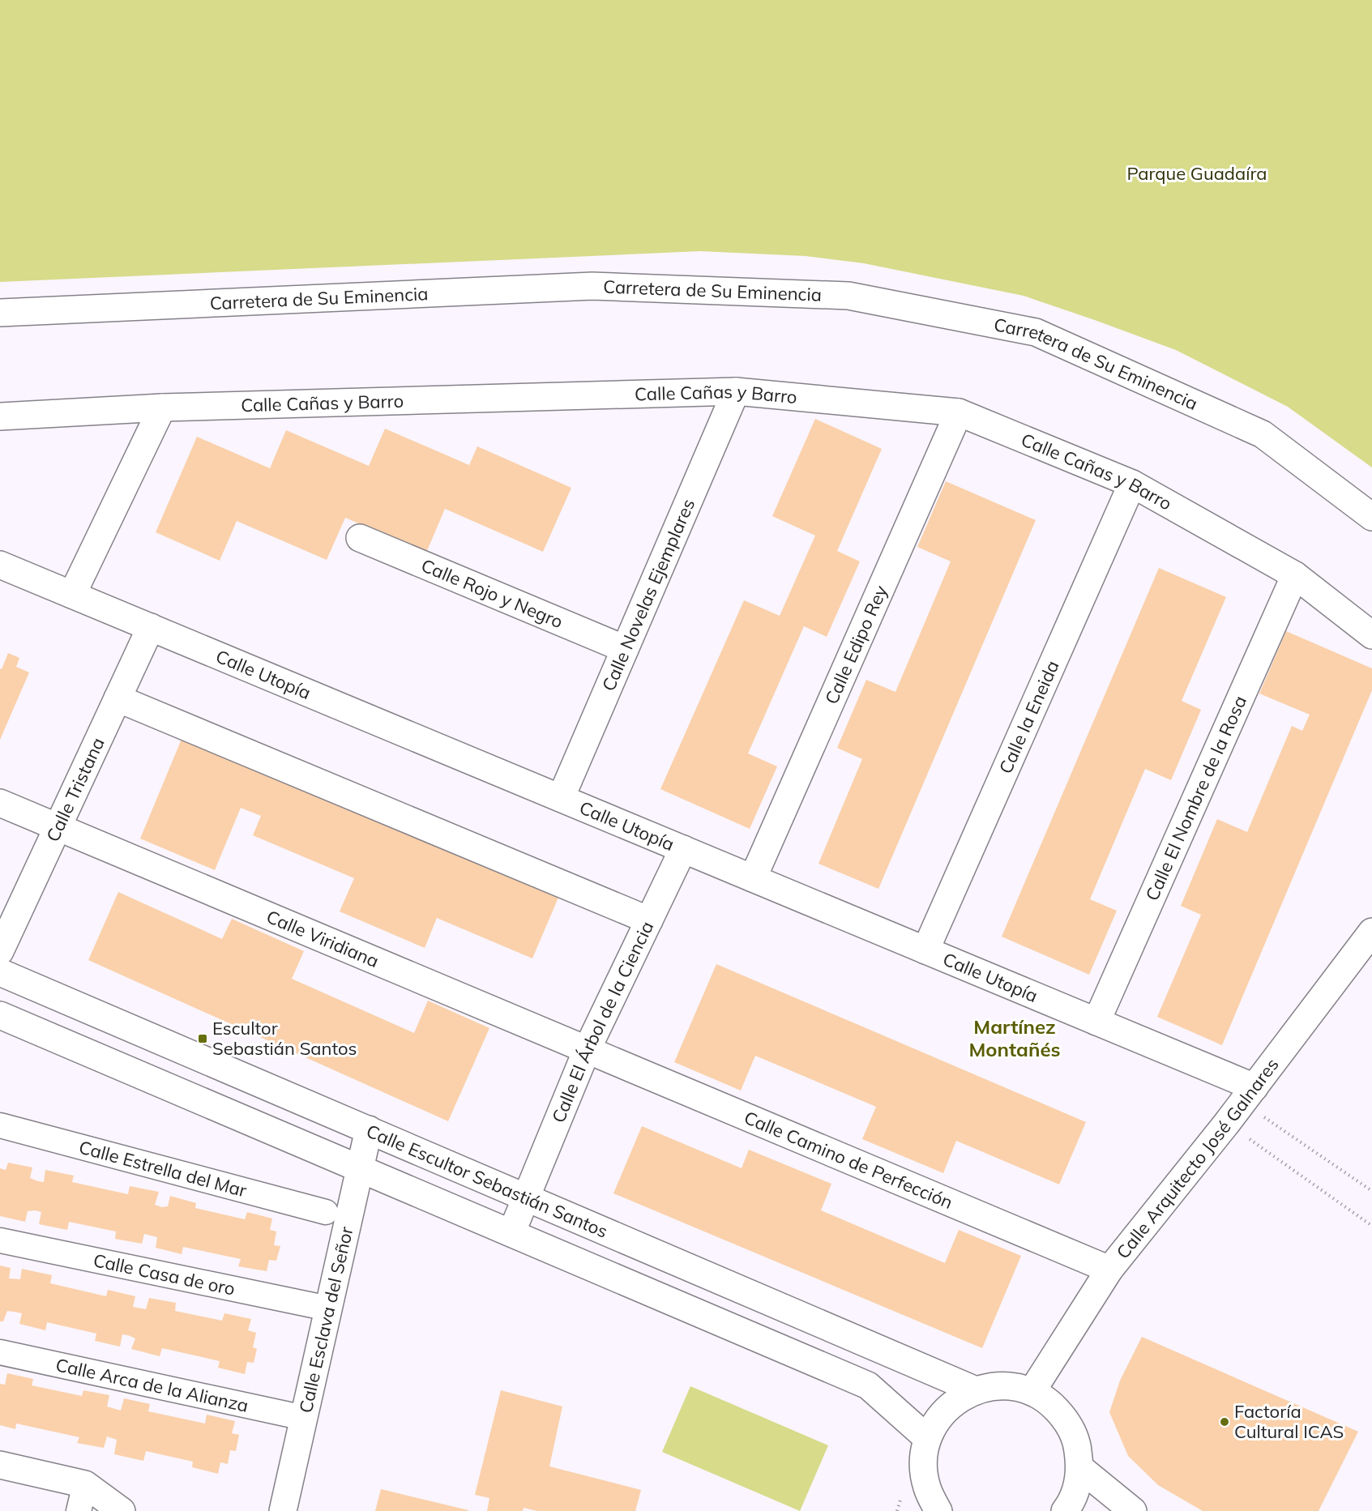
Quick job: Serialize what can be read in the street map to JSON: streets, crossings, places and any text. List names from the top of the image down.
{
  "streets": {
    "street": [
      "Carretera de Su Eminencia",
      "Calle Cañas y Barro",
      "Calle Rojo y Negro",
      "Calle Novelas Ejemplares",
      "Calle Edipo Rey",
      "Calle Utopía",
      "Calle la Eneida",
      "Calle Tristana",
      "Calle El Nombre de la Rosa",
      "Calle Viridiana",
      "Calle El Árbol de la Ciencia",
      "Calle Arquitecto José Galnares",
      "Calle Camino de Perfección",
      "Calle Estrella del Mar",
      "Calle Escultor Sebastián Santos",
      "Calle Casa de oro",
      "Calle Esclava del Señor",
      "Calle Arca de la Alianza"
    ]
  },
  "crossings": [
    ["Calle Cañas y Barro", "Calle Novelas Ejemplares"],
    ["Calle Cañas y Barro", "Calle Edipo Rey"],
    ["Calle Cañas y Barro", "Calle la Eneida"],
    ["Calle Cañas y Barro", "Calle El Nombre de la Rosa"],
    ["Calle Rojo y Negro", "Calle Novelas Ejemplares"],
    ["Calle Novelas Ejemplares", "Calle Utopía"],
    ["Calle Edipo Rey", "Calle Utopía"],
    ["Calle Utopía", "Calle la Eneida"],
    ["Calle Utopía", "Calle Tristana"],
    ["Calle Utopía", "Calle El Nombre de la Rosa"],
    ["Calle Utopía", "Calle El Árbol de la Ciencia"],
    ["Calle Utopía", "Calle Arquitecto José Galnares"],
    ["Calle Tristana", "Calle Viridiana"],
    ["Calle Viridiana", "Calle El Árbol de la Ciencia"],
    ["Calle Viridiana", "Calle Camino de Perfección"],
    ["Calle El Árbol de la Ciencia", "Calle Camino de Perfección"],
    ["Calle El Árbol de la Ciencia", "Calle Escultor Sebastián Santos"],
    ["Calle Arquitecto José Galnares", "Calle Camino de Perfección"],
    ["Calle Escultor Sebastián Santos", "Calle Esclava del Señor"],
    ["Calle Casa de oro", "Calle Esclava del Señor"],
    ["Calle Esclava del Señor", "Calle Arca de la Alianza"]
  ],
  "districts": ["Martínez Montañés"],
  "parks": ["Parque Guadaíra"],
  "places": {
    "transit": ["Escultor Sebastián Santos"],
    "other": ["Factoría Cultural ICAS"]
  }
}
